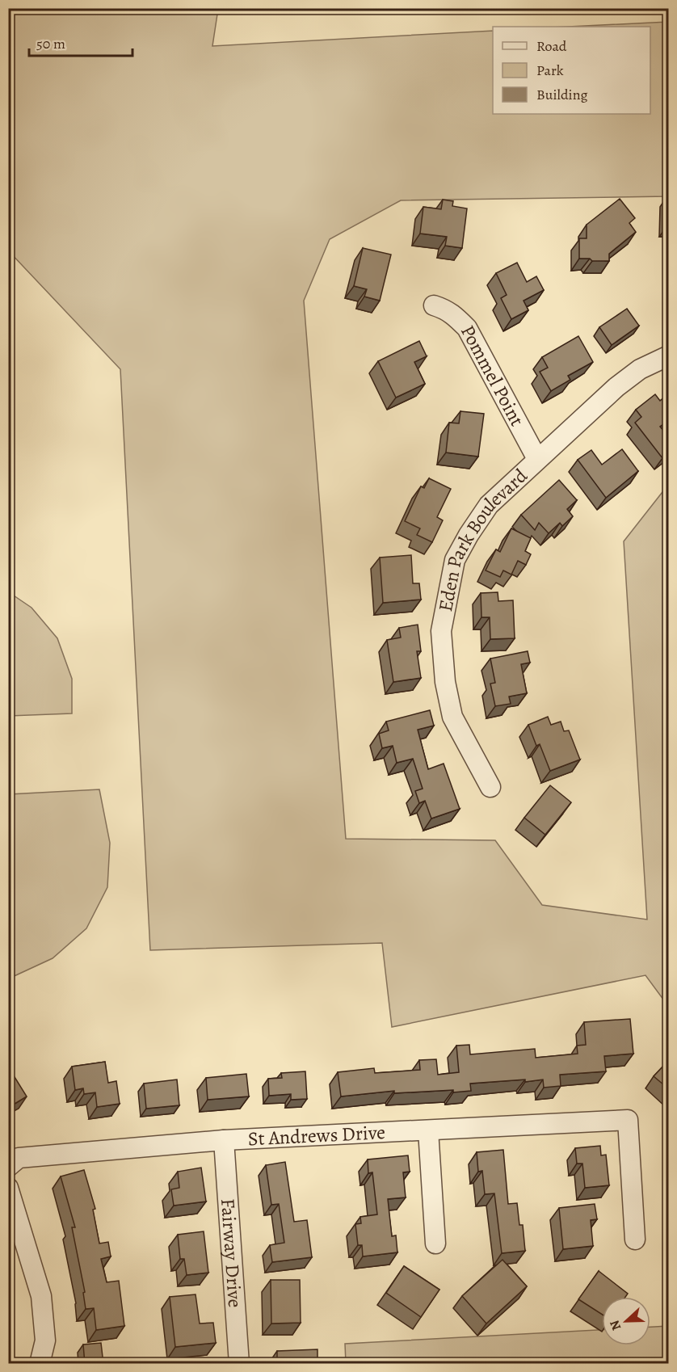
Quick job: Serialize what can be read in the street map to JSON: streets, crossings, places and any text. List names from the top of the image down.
{
  "streets": {
    "street": [
      "Pommel Point",
      "Eden Park Boulevard",
      "St Andrews Drive",
      "Fairway Drive"
    ]
  },
  "crossings": [
    ["Pommel Point", "Eden Park Boulevard"],
    ["St Andrews Drive", "Fairway Drive"]
  ],
  "legend": ["Road", "Park", "Building"],
  "scale_bar": "50 m",
  "north": "left"
}
